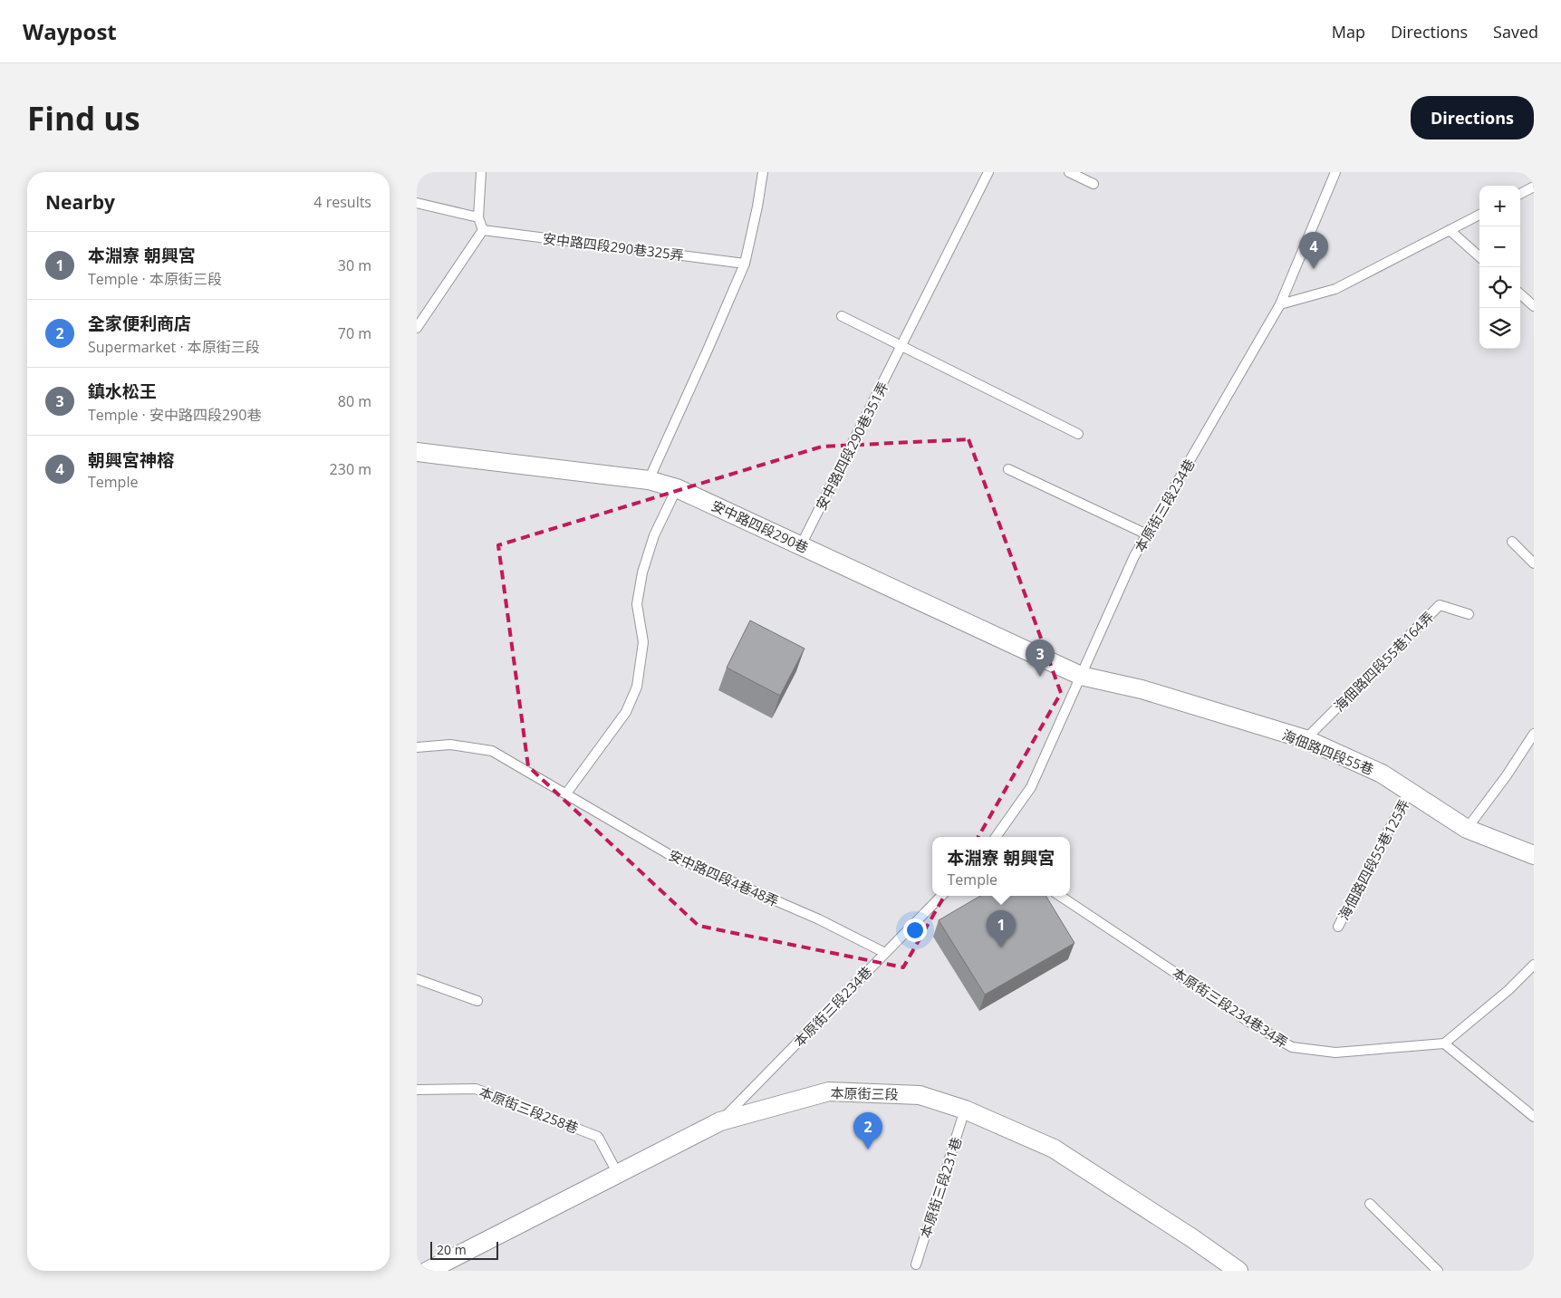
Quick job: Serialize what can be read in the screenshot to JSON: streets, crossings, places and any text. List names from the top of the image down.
{
  "streets": {
    "street": ["安中路四段290巷", "海佃路四段55巷", "本原街三段"],
    "lane": [
      "安中路四段290巷325弄",
      "安中路四段290巷351弄",
      "本原街三段234巷",
      "海佃路四段55巷164弄",
      "海佃路四段55巷125弄",
      "安中路四段4巷48弄",
      "本原街三段234巷34弄",
      "本原街三段258巷",
      "本原街三段231巷"
    ]
  },
  "crossings": [
    ["安中路四段290巷351弄", "安中路四段290巷"],
    ["本原街三段234巷", "安中路四段290巷"],
    ["本原街三段234巷", "海佃路四段55巷"],
    ["本原街三段234巷", "安中路四段4巷48弄"],
    ["本原街三段234巷", "本原街三段"],
    ["安中路四段290巷", "海佃路四段55巷"],
    ["海佃路四段55巷164弄", "海佃路四段55巷"],
    ["海佃路四段55巷", "海佃路四段55巷125弄"],
    ["本原街三段", "本原街三段258巷"],
    ["本原街三段", "本原街三段231巷"]
  ],
  "scale_bar": "20 m",
  "page": {
    "header": "Waypost",
    "nav": ["Map", "Directions", "Saved"],
    "buttons": "Directions",
    "title": "Find us",
    "heading": ["Nearby", "4 results"],
    "map_buttons": ["+", "−"],
    "list": [
      {
        "mark": "1",
        "name": "本淵寮 朝興宮",
        "note": "Temple · 本原街三段",
        "value": "30 m"
      },
      {
        "mark": "2",
        "name": "全家便利商店",
        "note": "Supermarket · 本原街三段",
        "value": "70 m"
      },
      {
        "mark": "3",
        "name": "鎮水松王",
        "note": "Temple · 安中路四段290巷",
        "value": "80 m"
      },
      {
        "mark": "4",
        "name": "朝興宮神榕",
        "note": "Temple",
        "value": "230 m"
      }
    ],
    "pins": [
      "4",
      "3",
      "1",
      "2"
    ],
    "popup": ["本淵寮 朝興宮", "Temple"],
    "scale": "20 m"
  }
}
